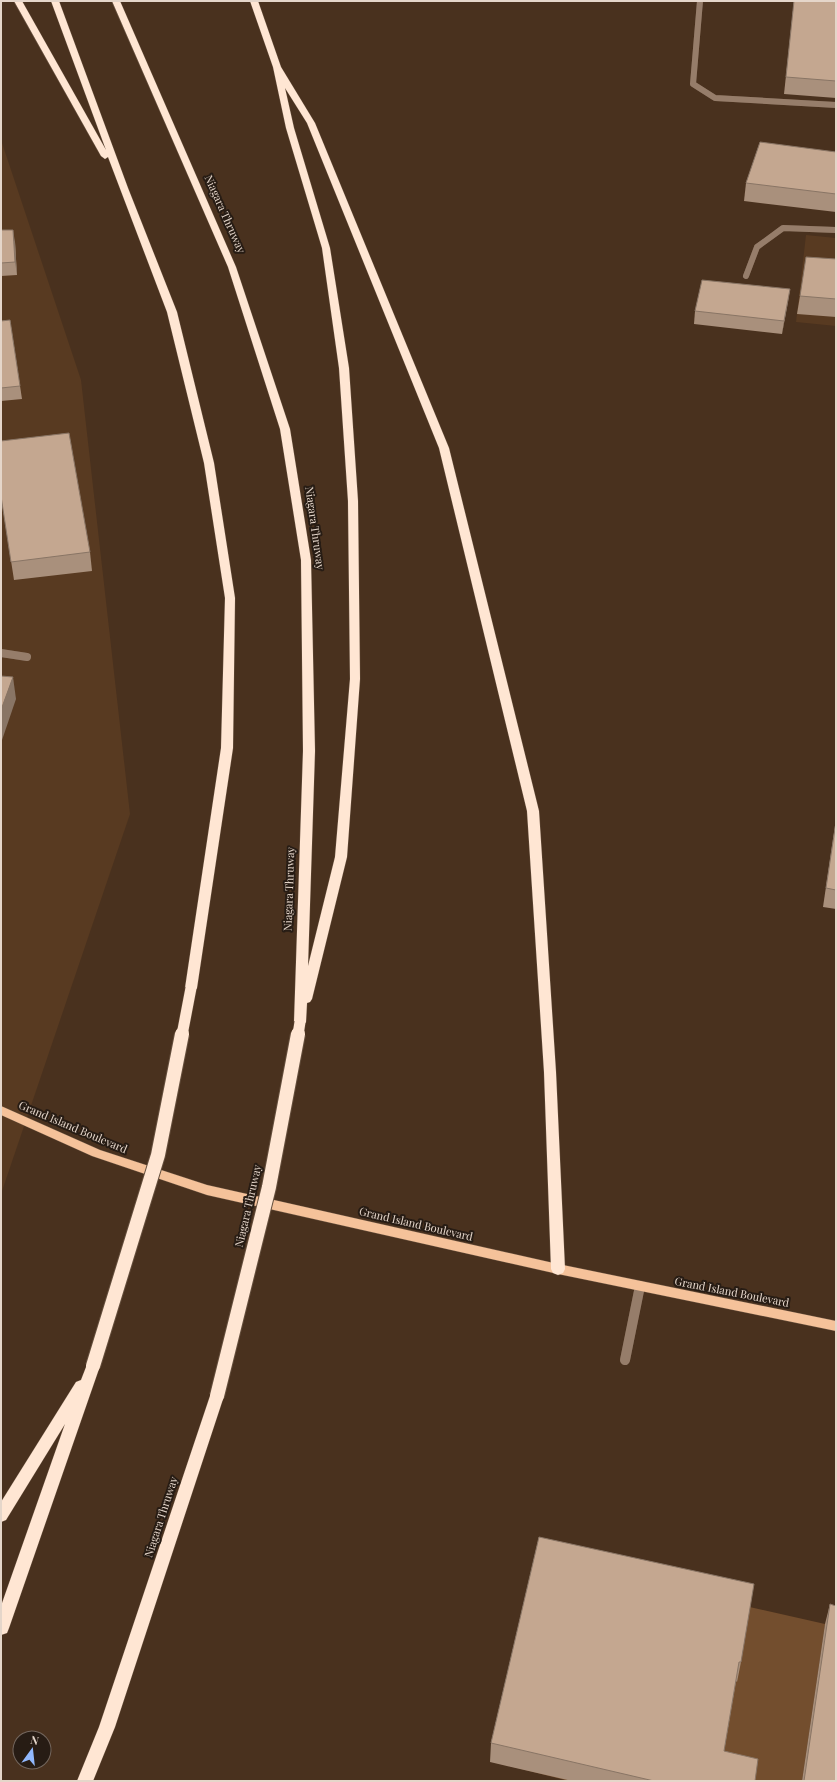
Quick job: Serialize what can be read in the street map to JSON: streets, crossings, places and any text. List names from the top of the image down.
{
  "streets": {
    "highway": ["Niagara Thruway"],
    "main road": ["Grand Island Boulevard"]
  },
  "north": "top"
}
